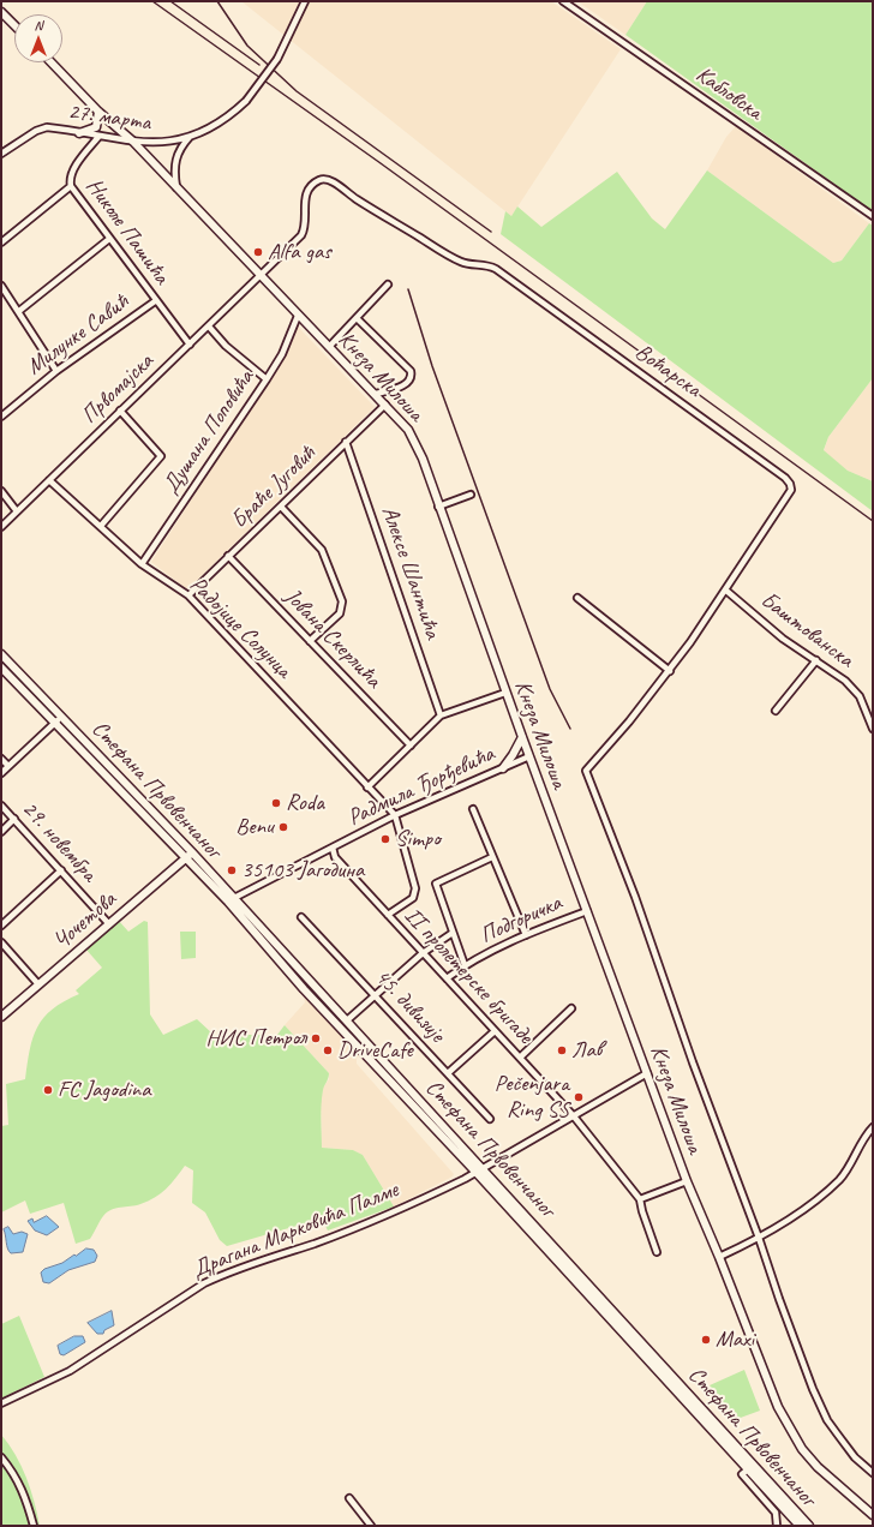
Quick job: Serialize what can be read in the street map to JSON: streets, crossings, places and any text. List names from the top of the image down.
{
  "streets": {
    "street": [
      "Кабловска",
      "27. марта",
      "Николе Пашића",
      "Милунке Савић",
      "Воћарска",
      "Кнеза Милоша",
      "Првомајска",
      "Душана Поповића",
      "Браће Југовић",
      "Алексе Шантића",
      "Радојице Солунца",
      "Баштованска",
      "Јована Скерлића",
      "Радмила Ђорђевића",
      "Стефана Првовенчаног",
      "29. новембра",
      "Подгоричка",
      "Чочетова",
      "II пролетерске бригаде",
      "45. дивизије",
      "Драгана Марковића Палме"
    ]
  },
  "crossings": [
    ["27. марта", "Николе Пашића"],
    ["27. марта", "Кнеза Милоша"],
    ["Николе Пашића", "Милунке Савић"],
    ["Николе Пашића", "Првомајска"],
    ["Воћарска", "Кнеза Милоша"],
    ["Воћарска", "Првомајска"],
    ["Воћарска", "Баштованска"],
    ["Кнеза Милоша", "Првомајска"],
    ["Кнеза Милоша", "Душана Поповића"],
    ["Кнеза Милоша", "Браће Југовић"],
    ["Кнеза Милоша", "Радмила Ђорђевића"],
    ["Кнеза Милоша", "Подгоричка"],
    ["Кнеза Милоша", "Драгана Марковића Палме"],
    ["Првомајска", "Радојице Солунца"],
    ["Душана Поповића", "Радојице Солунца"],
    ["Браће Југовић", "Алексе Шантића"],
    ["Браће Југовић", "Радојице Солунца"],
    ["Браће Југовић", "Јована Скерлића"],
    ["Радојице Солунца", "Радмила Ђорђевића"],
    ["Радмила Ђорђевића", "Стефана Првовенчаног"],
    ["Радмила Ђорђевића", "II пролетерске бригаде"],
    ["Стефана Првовенчаног", "Чочетова"],
    ["Стефана Првовенчаног", "Драгана Марковића Палме"],
    ["29. новембра", "Чочетова"],
    ["Подгоричка", "II пролетерске бригаде"],
    ["II пролетерске бригаде", "Драгана Марковића Палме"]
  ],
  "places": [
    "Alfa gas",
    "Roda",
    "Benu",
    "Simpo",
    "35103 Јагодина",
    "НИС Петрол",
    "DriveCafe",
    "Лав",
    "FC Jagodina",
    "Pečenjara Ring SS",
    "Maxi"
  ],
  "north": "top"
}
